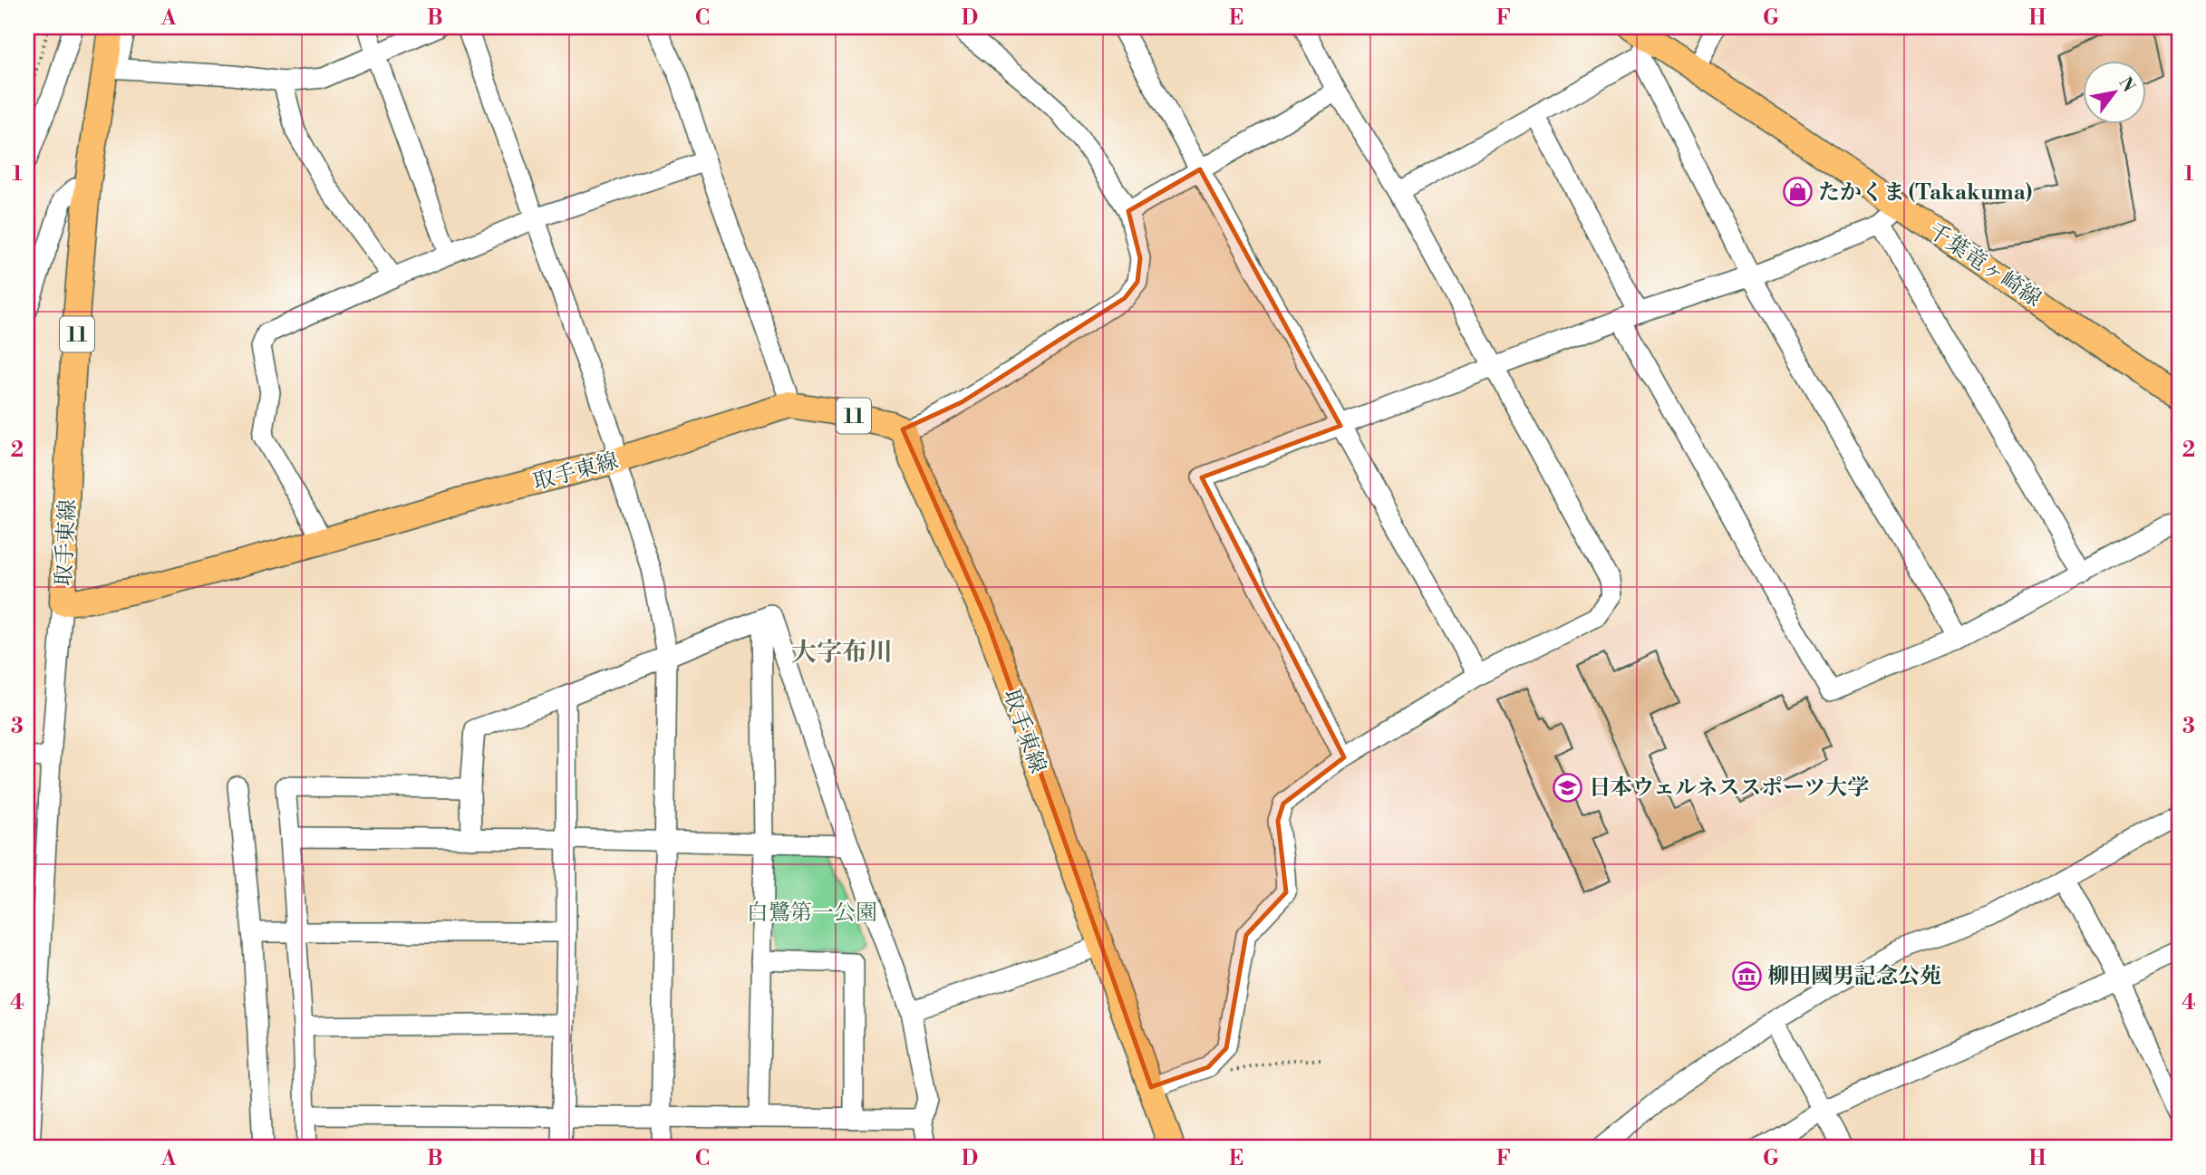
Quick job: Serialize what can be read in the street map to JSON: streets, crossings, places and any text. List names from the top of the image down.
{
  "streets": {
    "main road": ["千葉竜ヶ崎線", "11", "取手東線"]
  },
  "districts": ["大字布川"],
  "parks": ["白鷺第一公園"],
  "places": {
    "shop": ["たかくま (Takakuma)"],
    "school or university": ["日本ウェルネススポーツ大学"],
    "museum": ["柳田國男記念公苑"]
  },
  "north": "top right",
  "grid": {
    "columns": [
      "A",
      "B",
      "C",
      "D",
      "E",
      "F",
      "G",
      "H"
    ],
    "rows": [
      "1",
      "2",
      "3",
      "4"
    ]
  }
}
